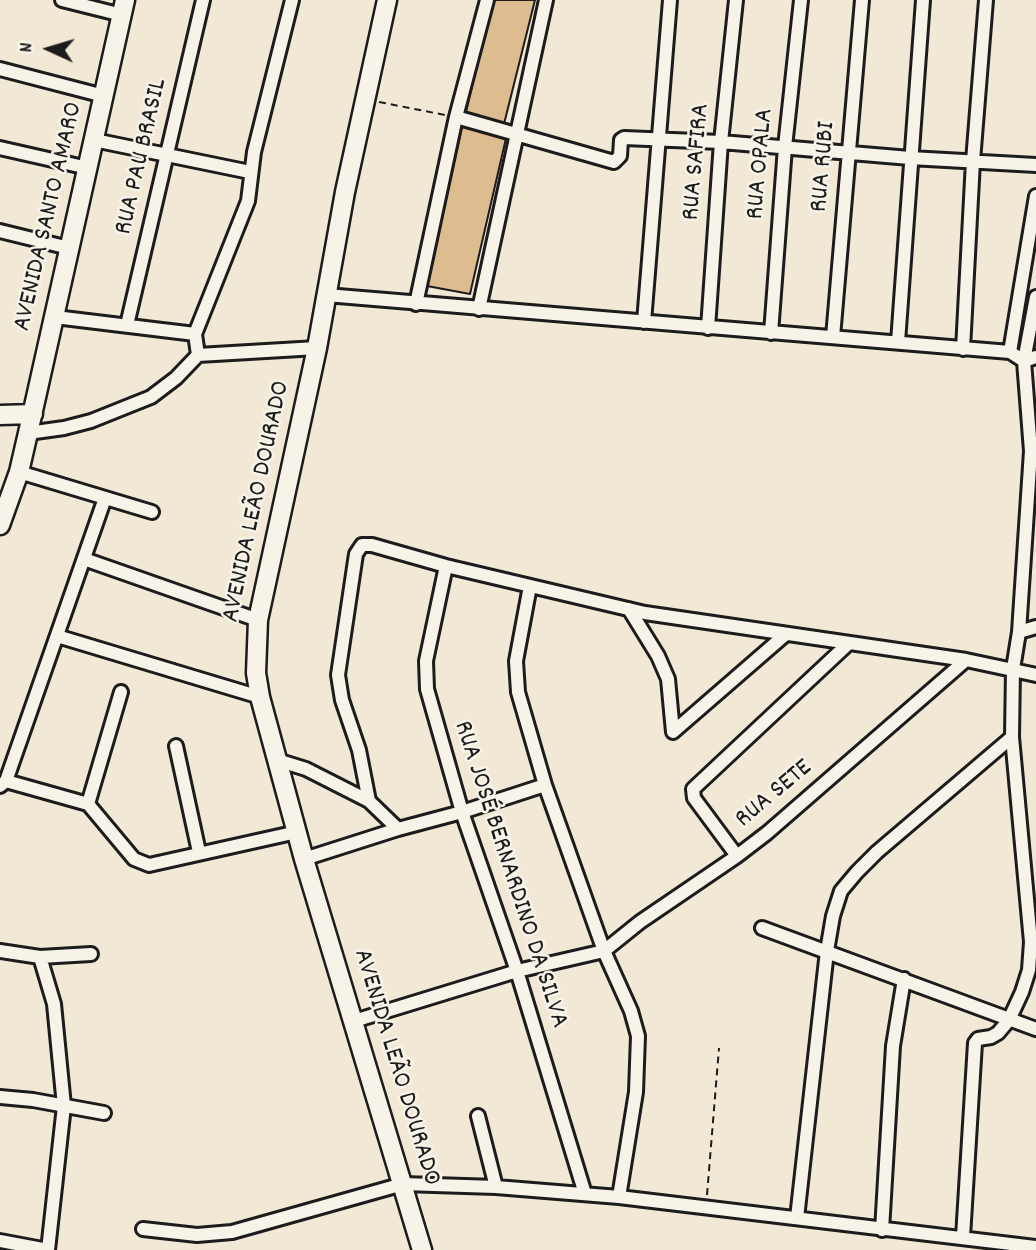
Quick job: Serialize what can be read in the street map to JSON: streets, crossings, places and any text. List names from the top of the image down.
{
  "streets": {
    "main road": ["AVENIDA SANTO AMARO", "AVENIDA LEÃO DOURADO"],
    "street": [
      "RUA PAU BRASIL",
      "RUA SAFIRA",
      "RUA OPALA",
      "RUA RUBI",
      "RUA SETE",
      "RUA JOSÉ BERNARDINO DA SILVA"
    ]
  },
  "north": "left"
}
